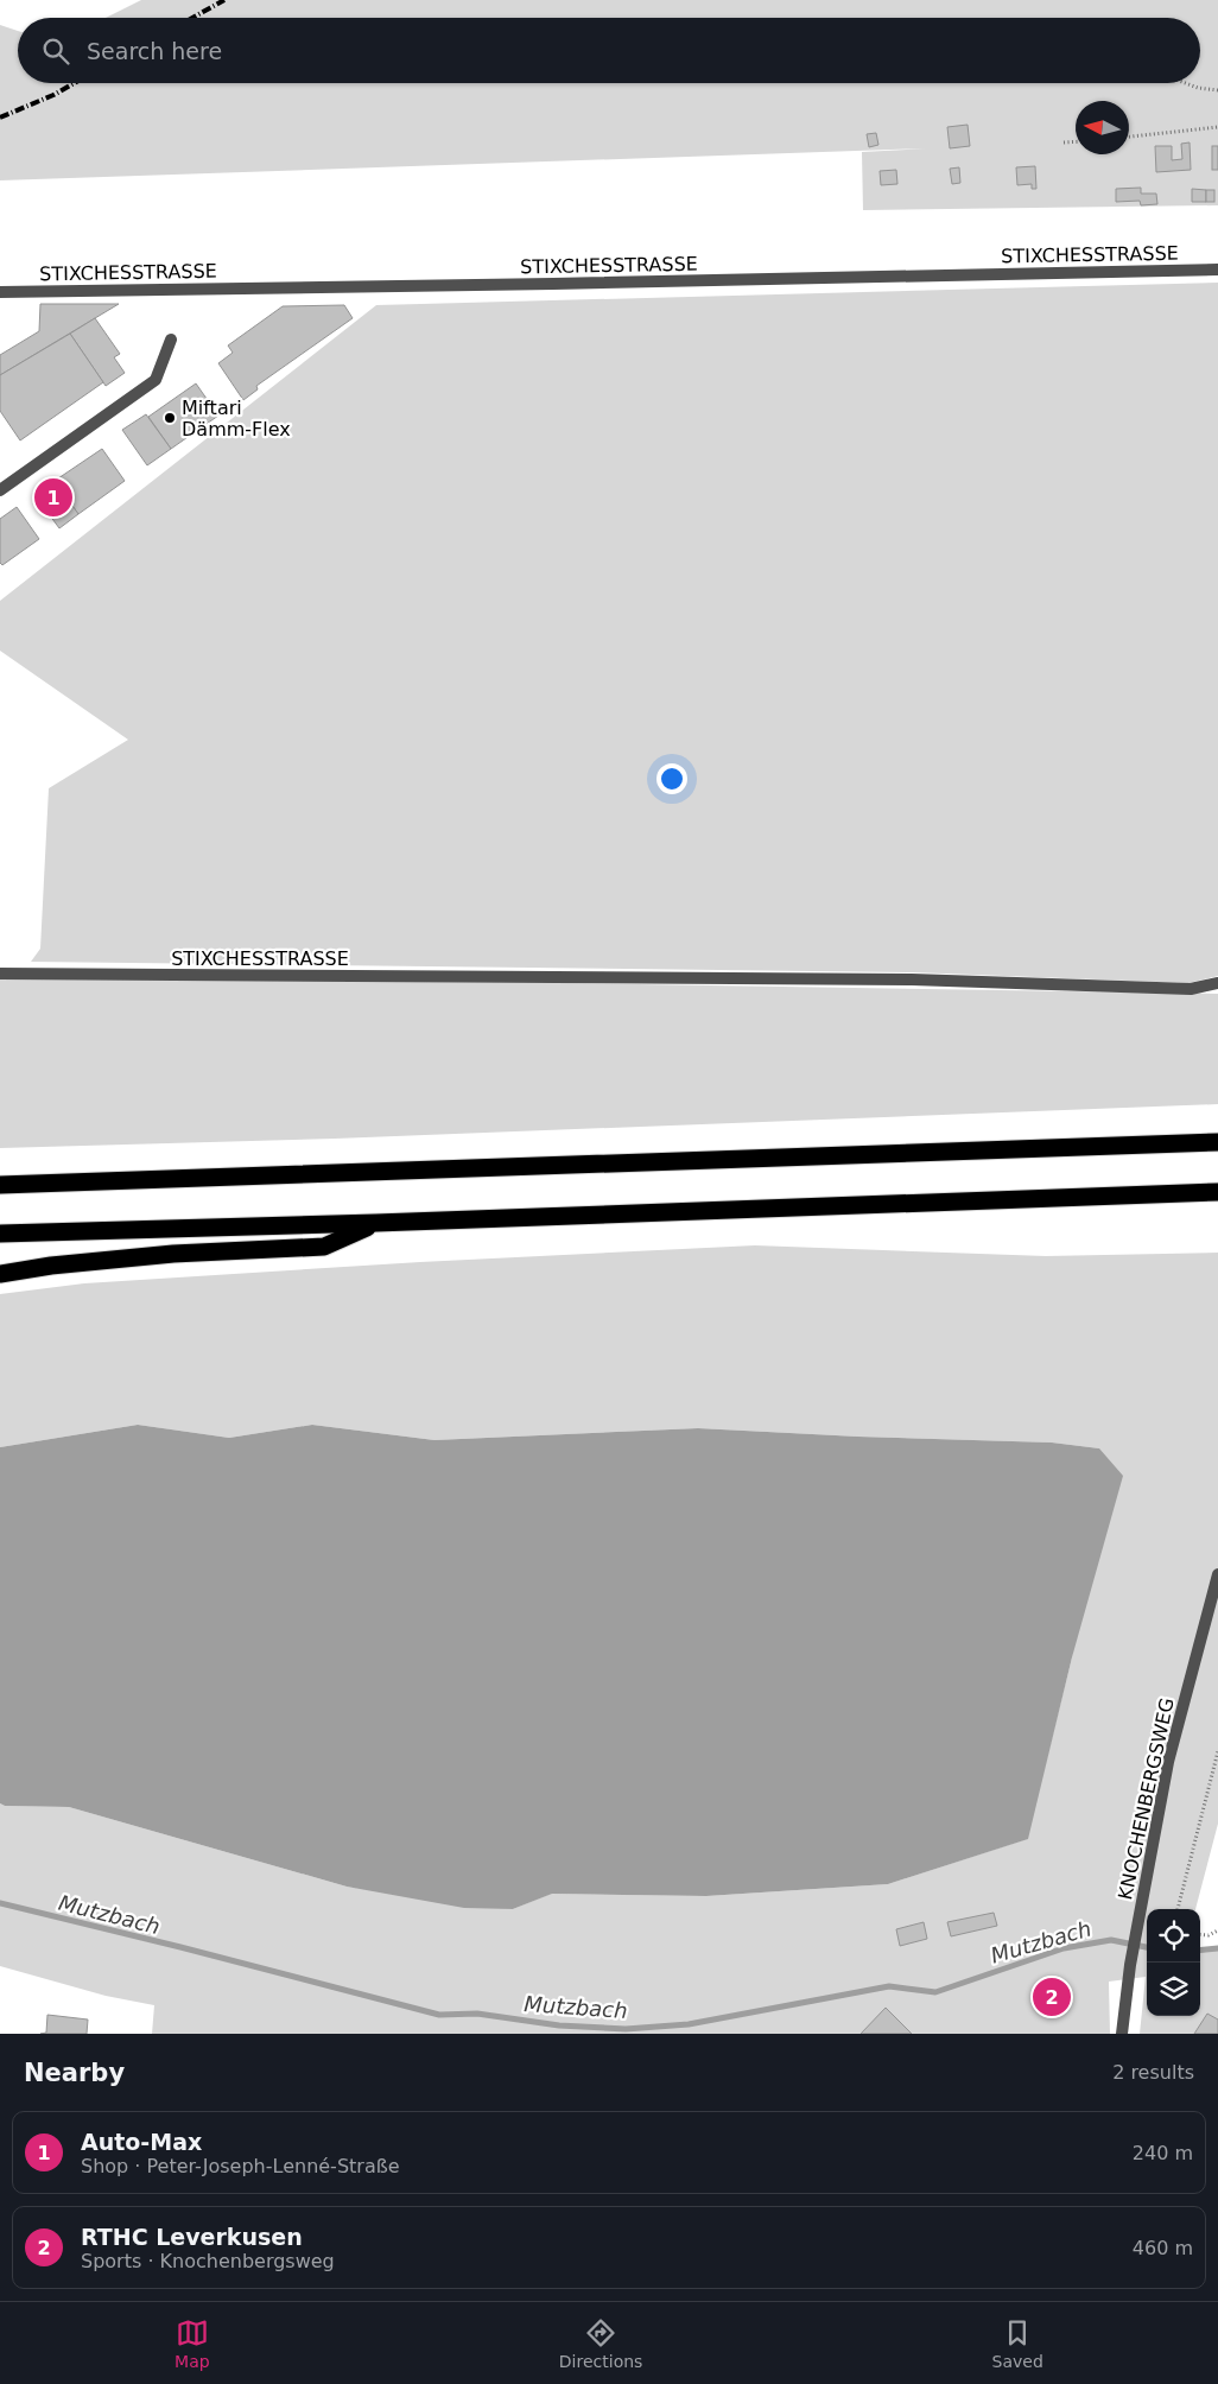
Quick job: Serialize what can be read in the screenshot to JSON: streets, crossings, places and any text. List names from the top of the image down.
{
  "streets": {
    "street": ["STIXCHESSTRASSE", "KNOCHENBERGSWEG"]
  },
  "water": ["Mutzbach"],
  "places": ["Miftari Dämm-Flex"],
  "north": "left",
  "page": {
    "search": "Search here",
    "pins": ["1", "2"],
    "heading": ["Nearby", "2 results"],
    "list": [
      {
        "mark": "1",
        "name": "Auto-Max",
        "note": "Shop · Peter-Joseph-Lenné-Straße",
        "value": "240 m"
      },
      {
        "mark": "2",
        "name": "RTHC Leverkusen",
        "note": "Sports · Knochenbergsweg",
        "value": "460 m"
      }
    ],
    "nav": ["Map", "Directions", "Saved"]
  }
}
